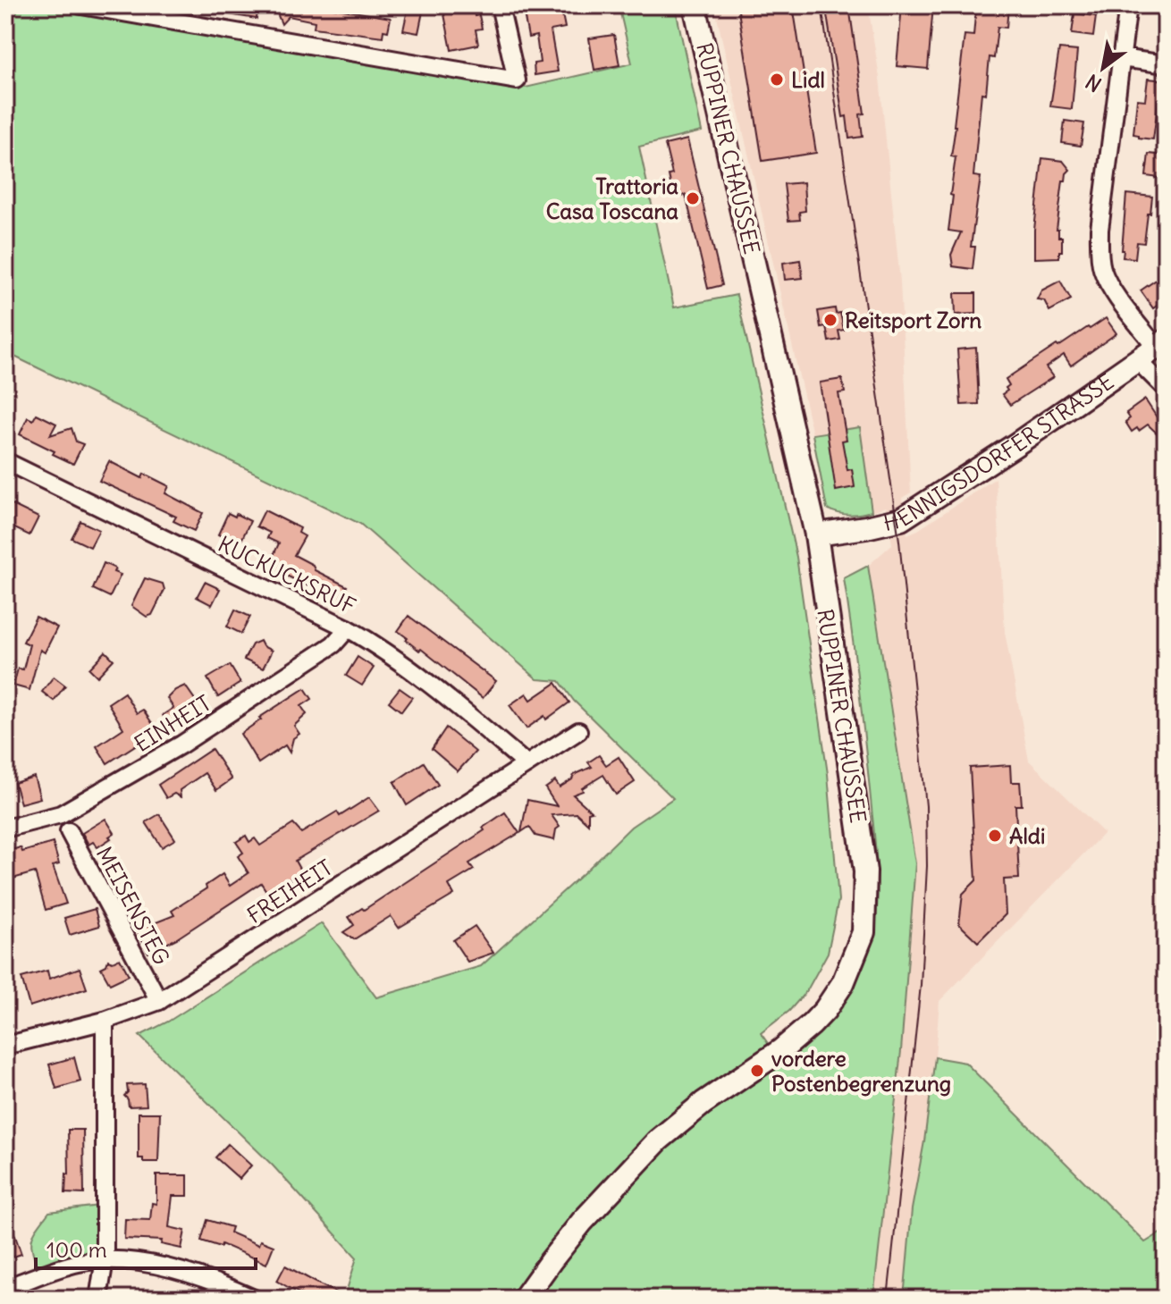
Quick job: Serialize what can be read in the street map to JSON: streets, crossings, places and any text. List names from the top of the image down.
{
  "streets": {
    "main road": ["RUPPINER CHAUSSEE", "HENNIGSDORFER STRASSE"],
    "street": [
      "KUCKUCKSRUF",
      "EINHEIT",
      "FREIHEIT",
      "MEISENSTEG"
    ]
  },
  "crossings": [
    ["RUPPINER CHAUSSEE", "HENNIGSDORFER STRASSE"],
    ["KUCKUCKSRUF", "EINHEIT"],
    ["KUCKUCKSRUF", "FREIHEIT"],
    ["FREIHEIT", "MEISENSTEG"]
  ],
  "places": [
    "Lidl",
    "Trattoria Casa Toscana",
    "Reitsport Zorn",
    "Aldi",
    "vordere Postenbegrenzung"
  ],
  "scale_bar": "100 m",
  "north": "bottom left"
}
